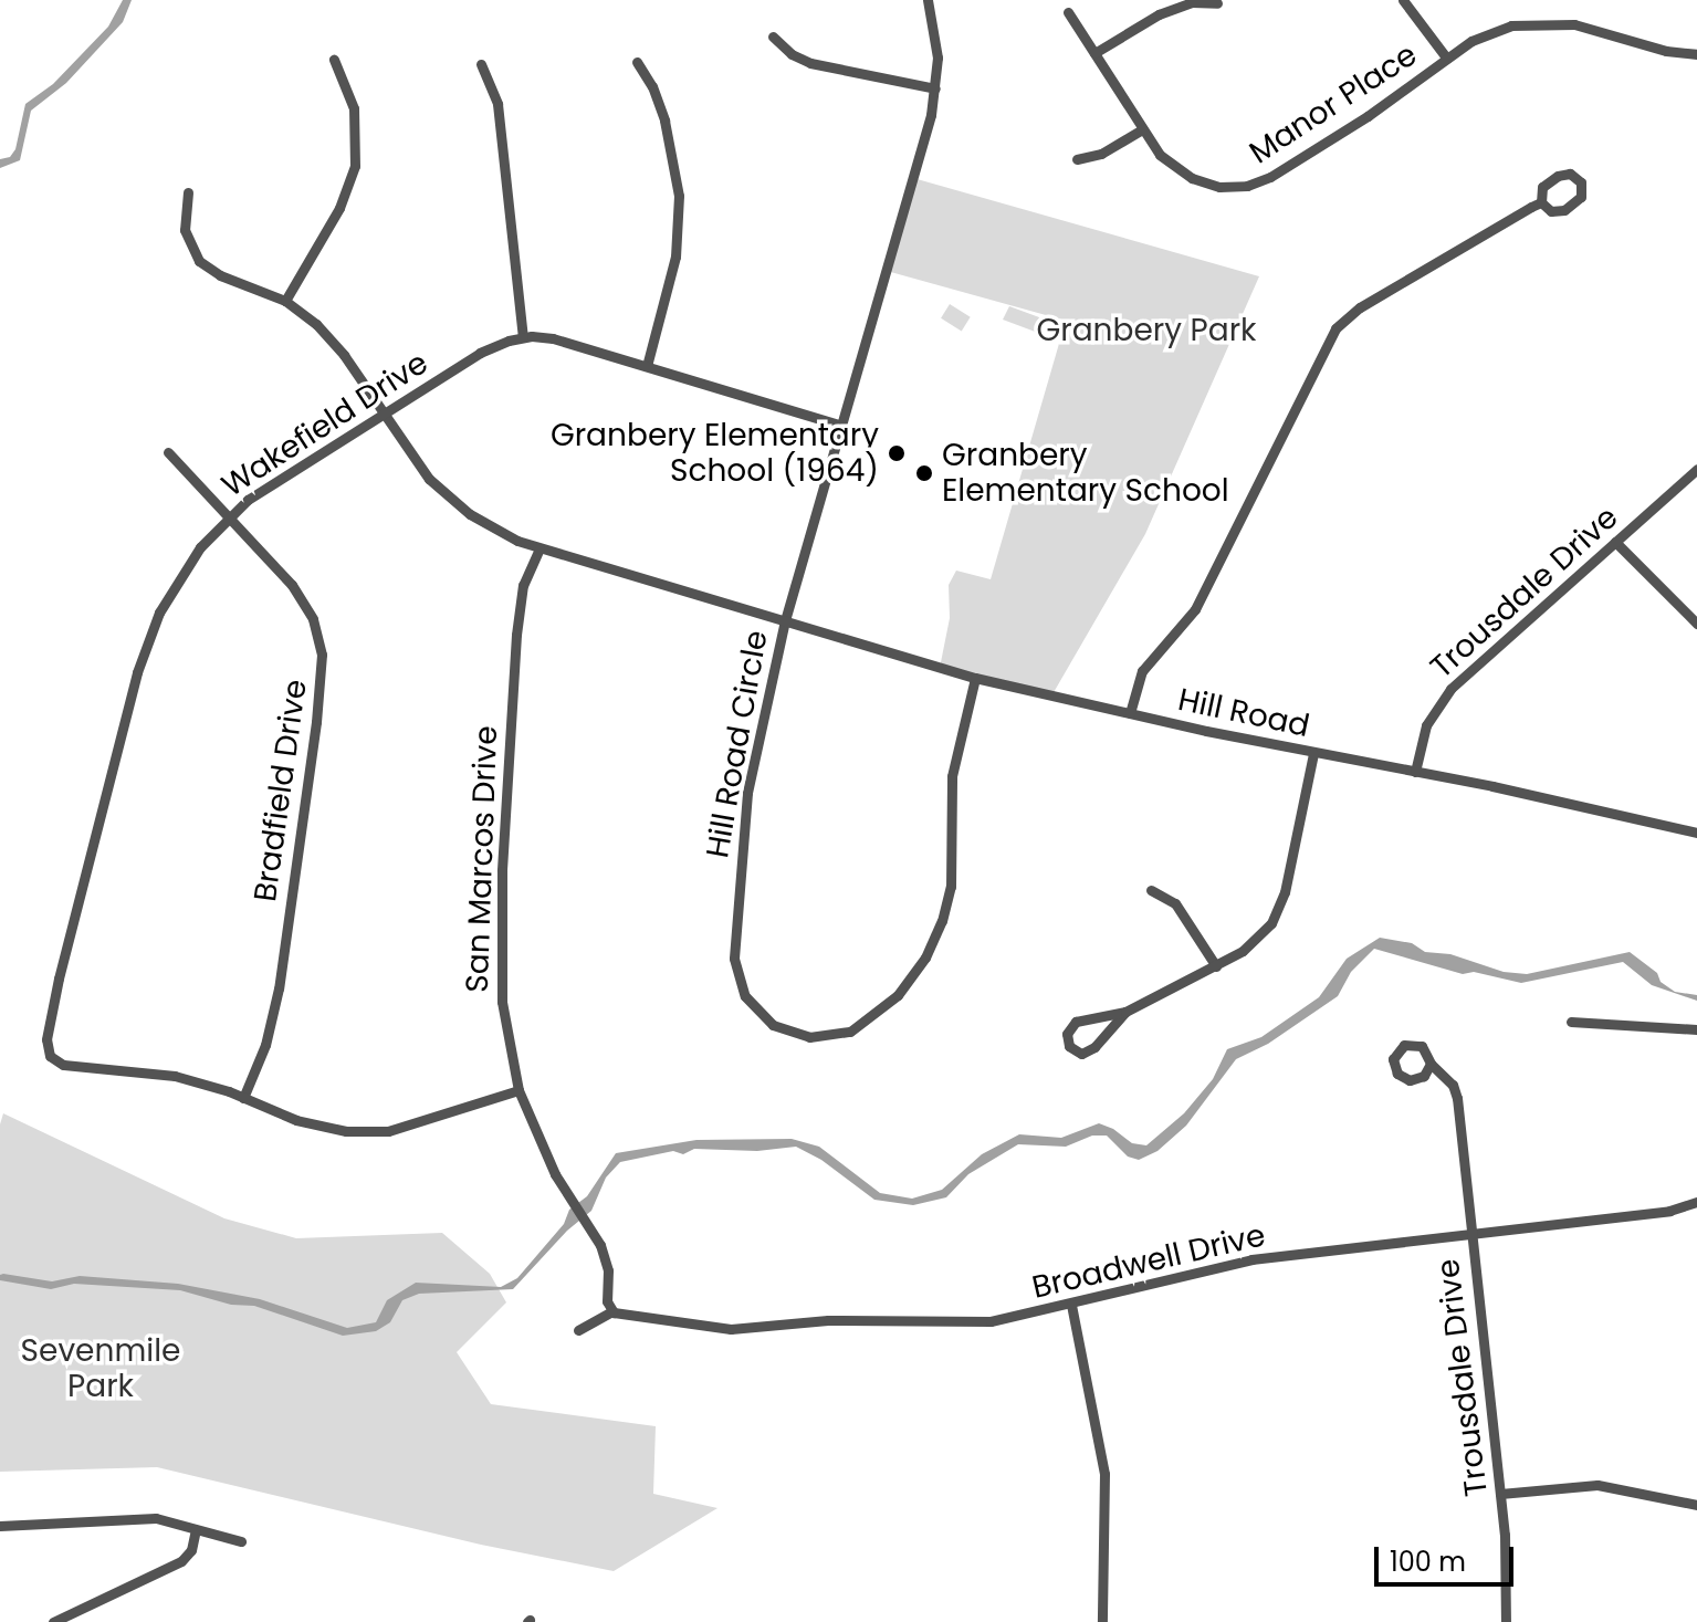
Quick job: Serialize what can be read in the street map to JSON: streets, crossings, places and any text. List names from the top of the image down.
{
  "streets": {
    "street": [
      "Manor Place",
      "Wakefield Drive",
      "Trousdale Drive",
      "Hill Road",
      "Hill Road Circle",
      "Bradfield Drive",
      "San Marcos Drive",
      "Broadwell Drive"
    ]
  },
  "crossings": [
    ["Wakefield Drive", "Hill Road"],
    ["Wakefield Drive", "Bradfield Drive"],
    ["Trousdale Drive", "Hill Road"],
    ["Trousdale Drive", "Broadwell Drive"],
    ["Hill Road", "Hill Road Circle"],
    ["Hill Road", "San Marcos Drive"],
    ["San Marcos Drive", "Broadwell Drive"]
  ],
  "parks": ["Granbery Park", "Sevenmile Park"],
  "places": ["Granbery Elementary School (1964)", "Granbery Elementary School"],
  "scale_bar": "100 m"
}
